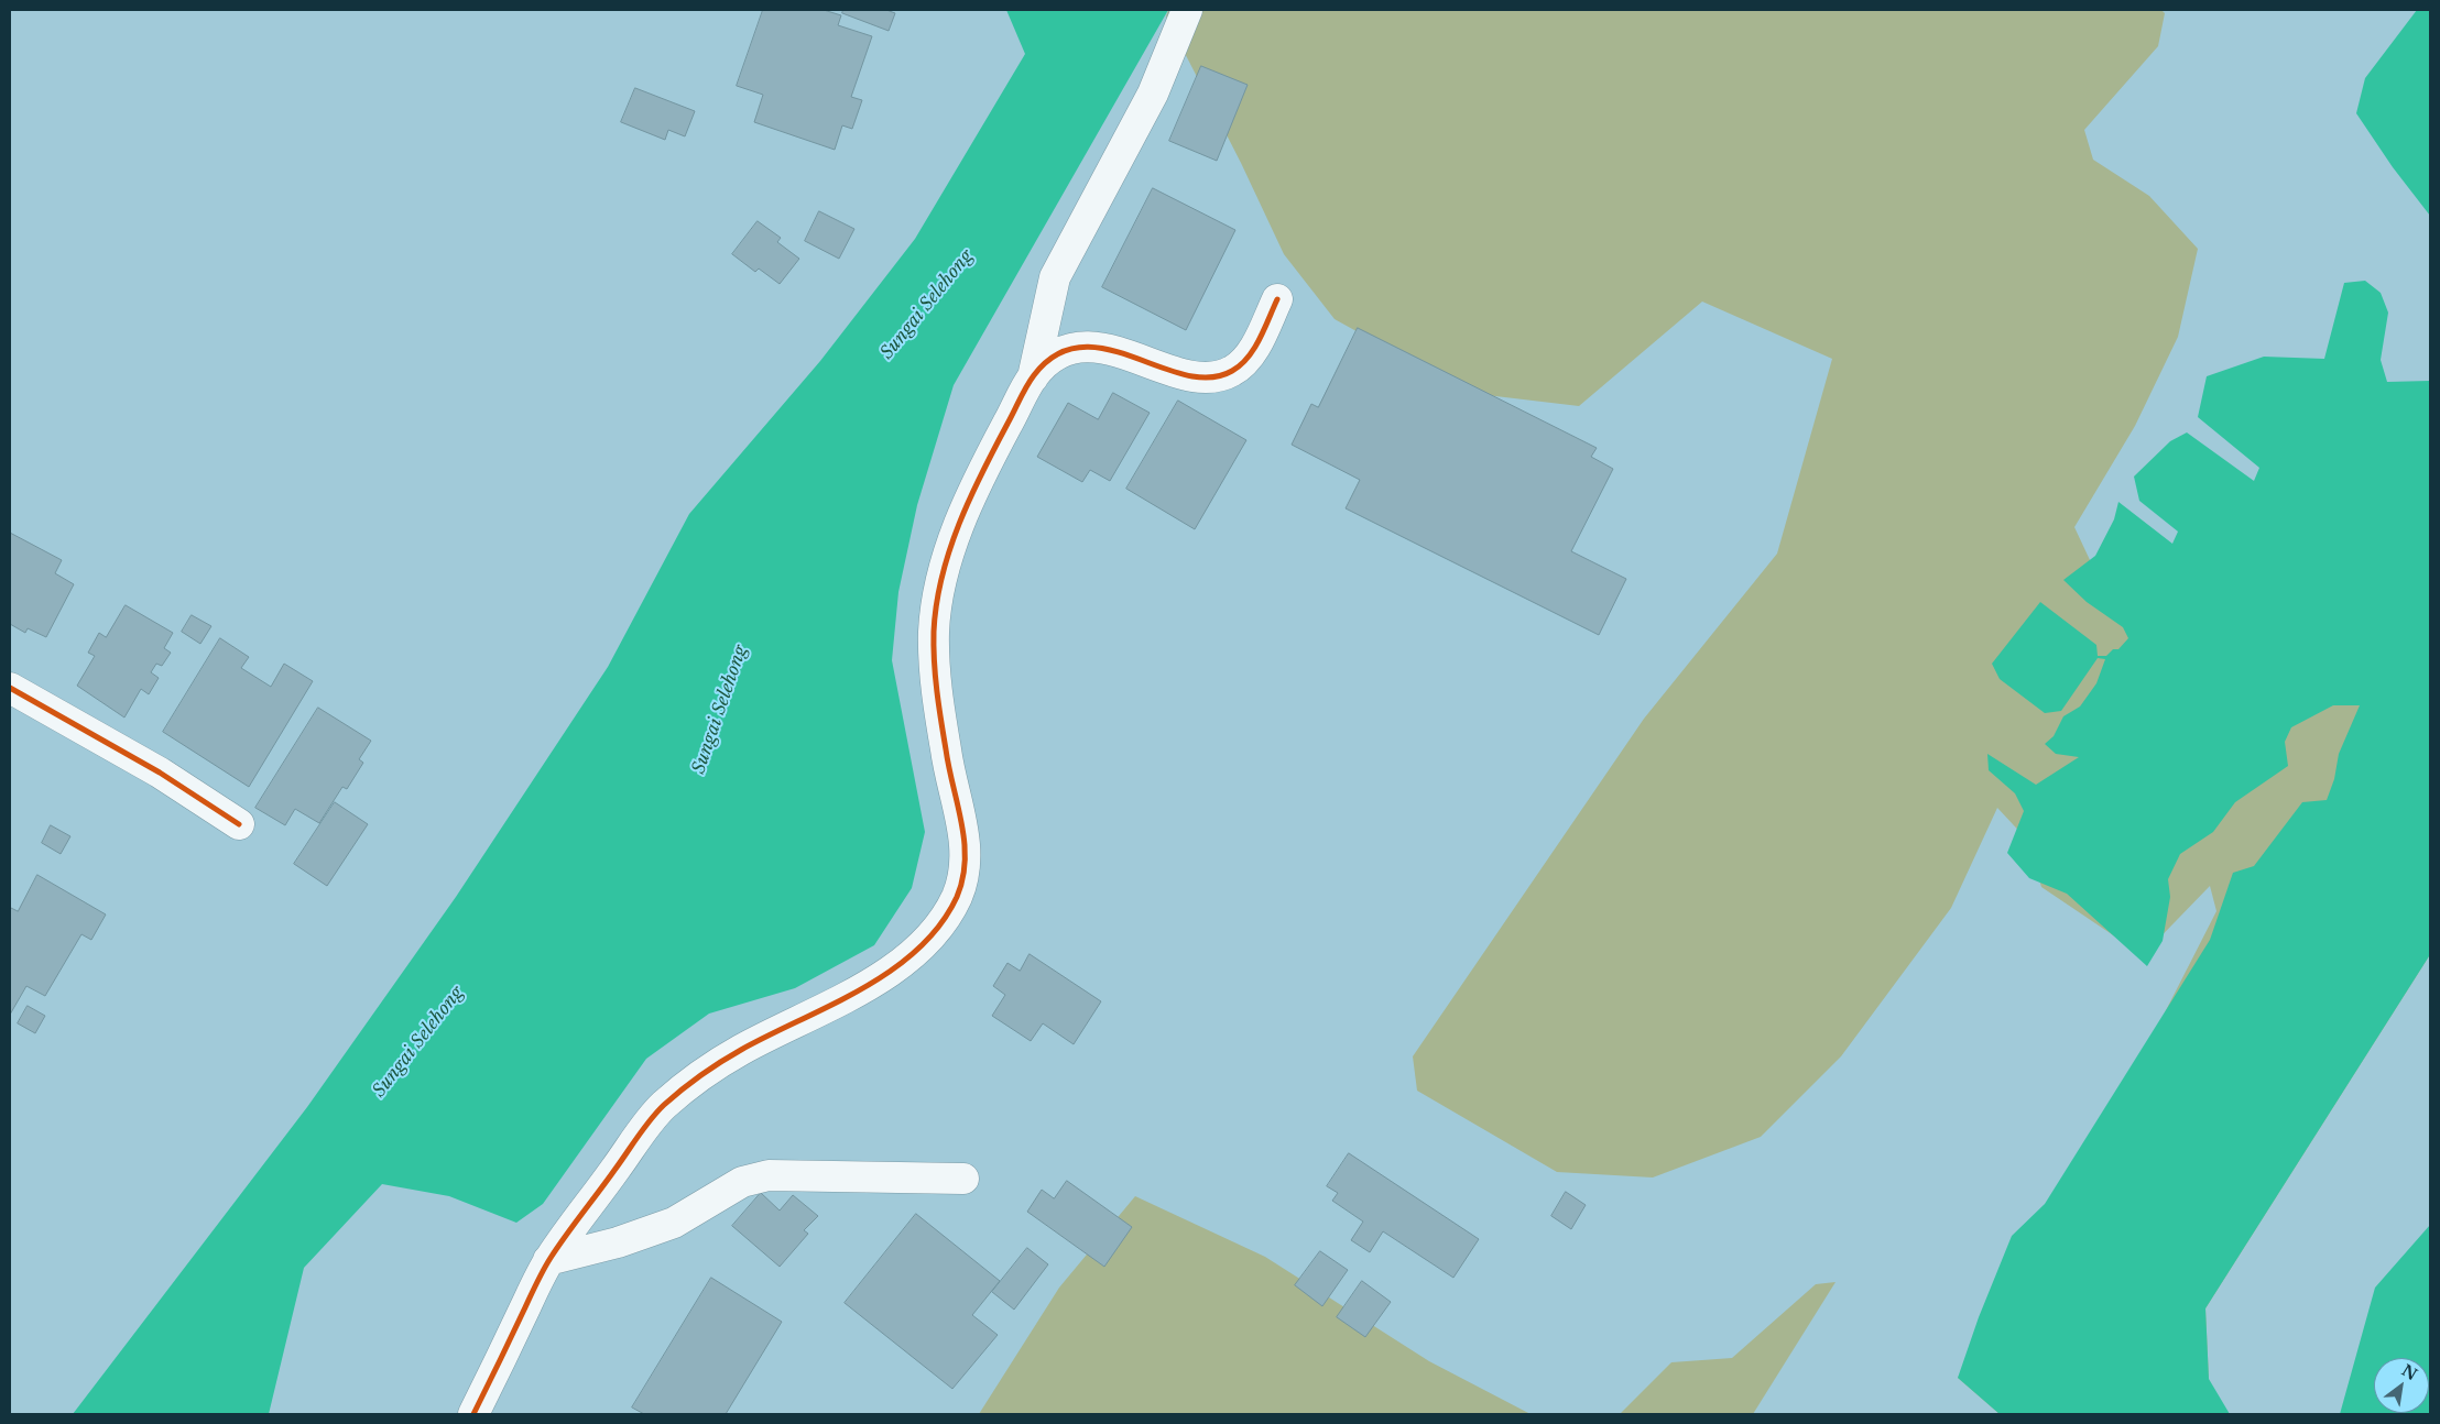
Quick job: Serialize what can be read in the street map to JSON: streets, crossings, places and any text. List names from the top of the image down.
{
  "water": ["Sungai Selehong"],
  "north": "top right"
}
